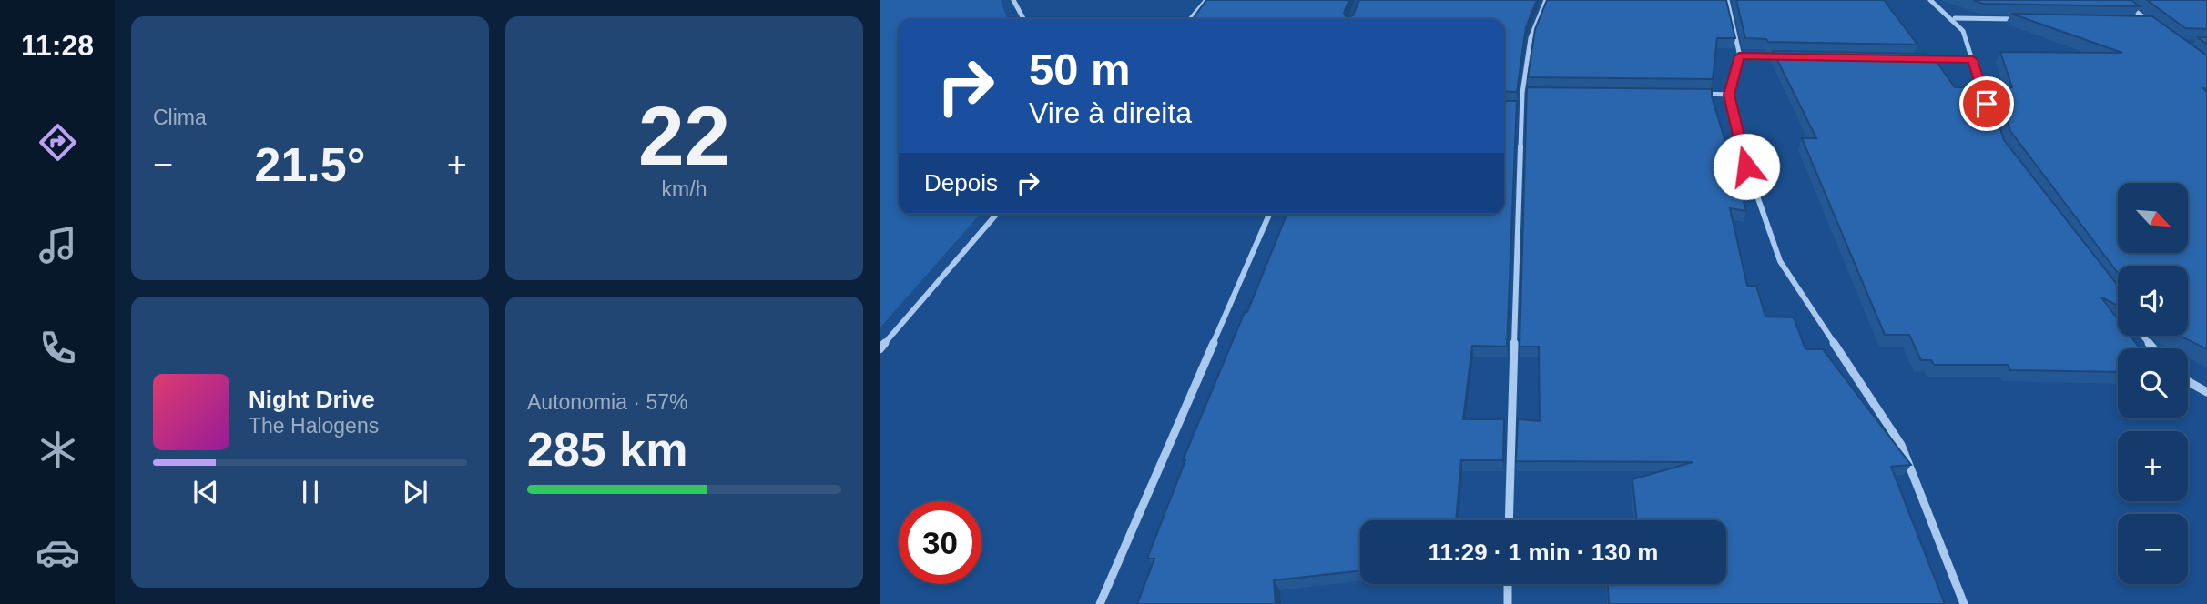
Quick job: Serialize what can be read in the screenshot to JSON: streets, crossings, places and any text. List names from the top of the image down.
{
  "north": "bottom right",
  "page": {
    "tabs": "11:28",
    "tile": [
      "Clima",
      ["22", "km/h"],
      ["Autonomia · 57%", "285 km"]
    ],
    "turn": ["50 m", "Vire à direita"],
    "heat": ["−", "21.5°", "+"],
    "then": "Depois",
    "map_buttons": ["+", "−"],
    "song": ["Night Drive", "The Halogens"],
    "limit": "30",
    "trip": "11:29 · 1 min · 130 m"
  }
}
